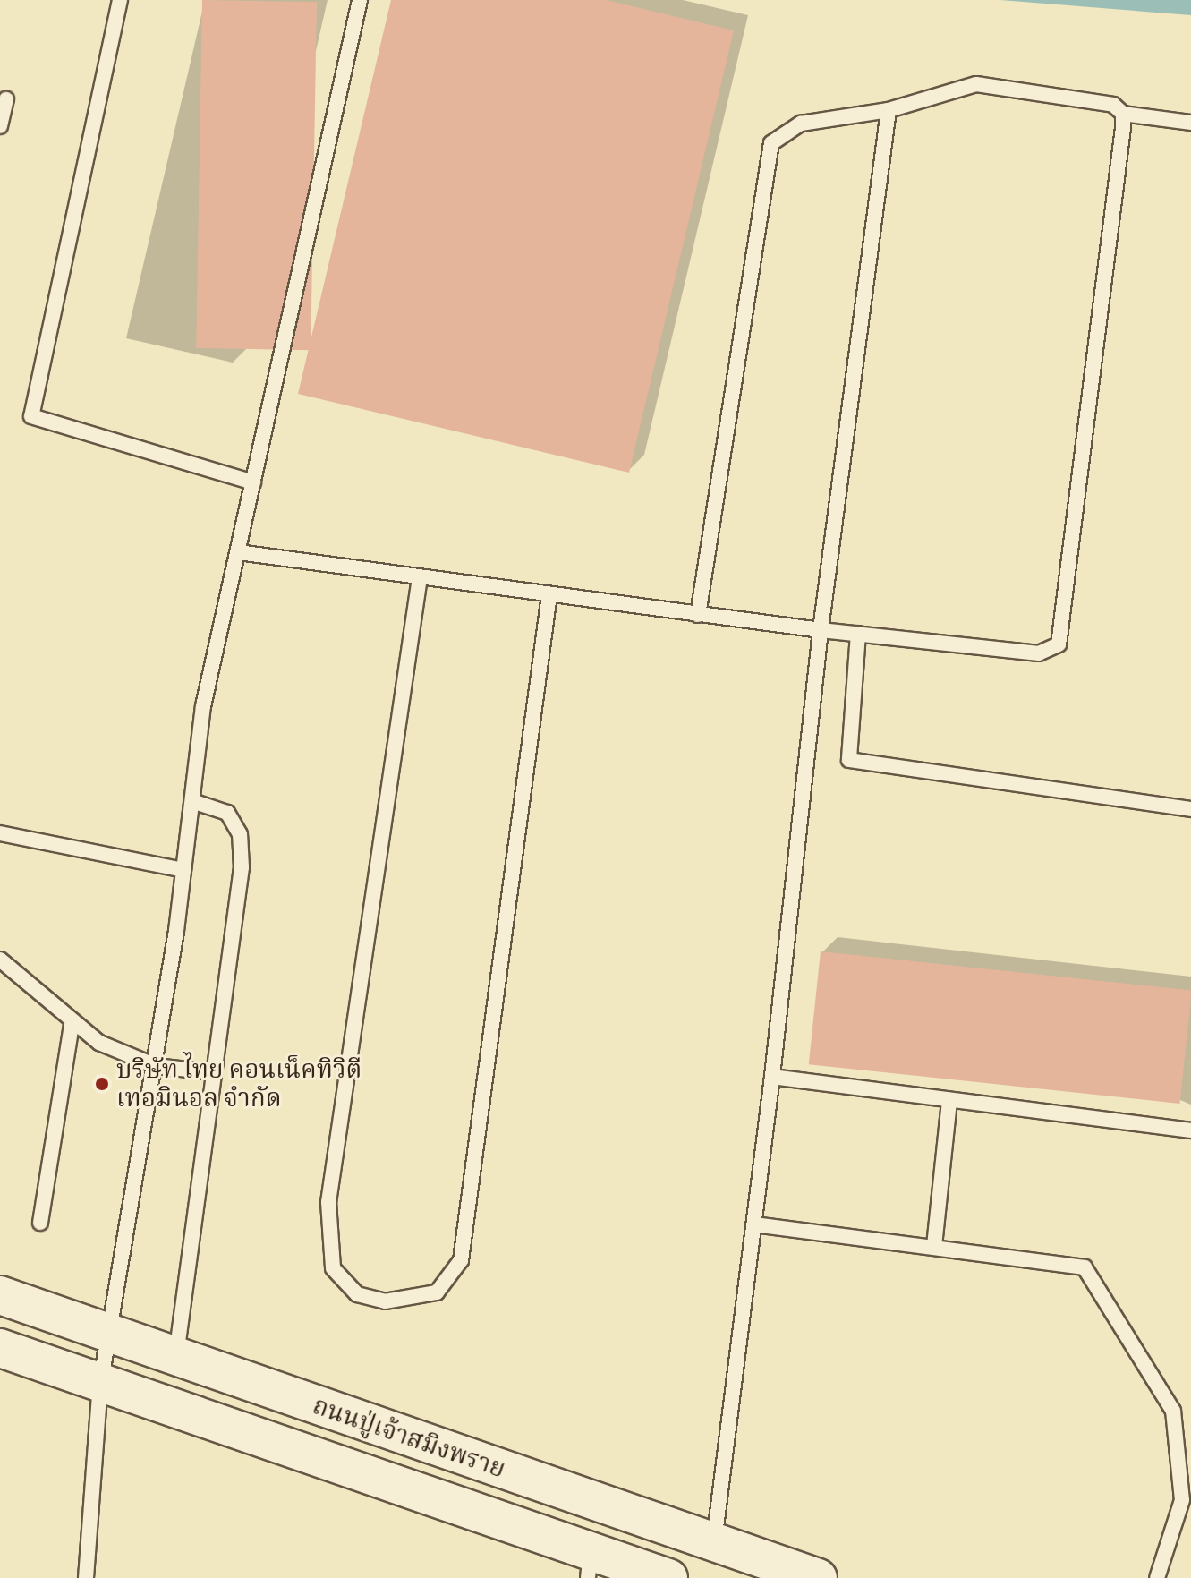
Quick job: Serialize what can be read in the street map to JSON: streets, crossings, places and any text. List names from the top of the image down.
{
  "streets": {
    "main road": ["ถนนปู่เจ้าสมิงพราย"]
  },
  "places": ["บริษัท ไทย คอนเน็คทิวิตี เทอมินอล จำกัด"]
}
